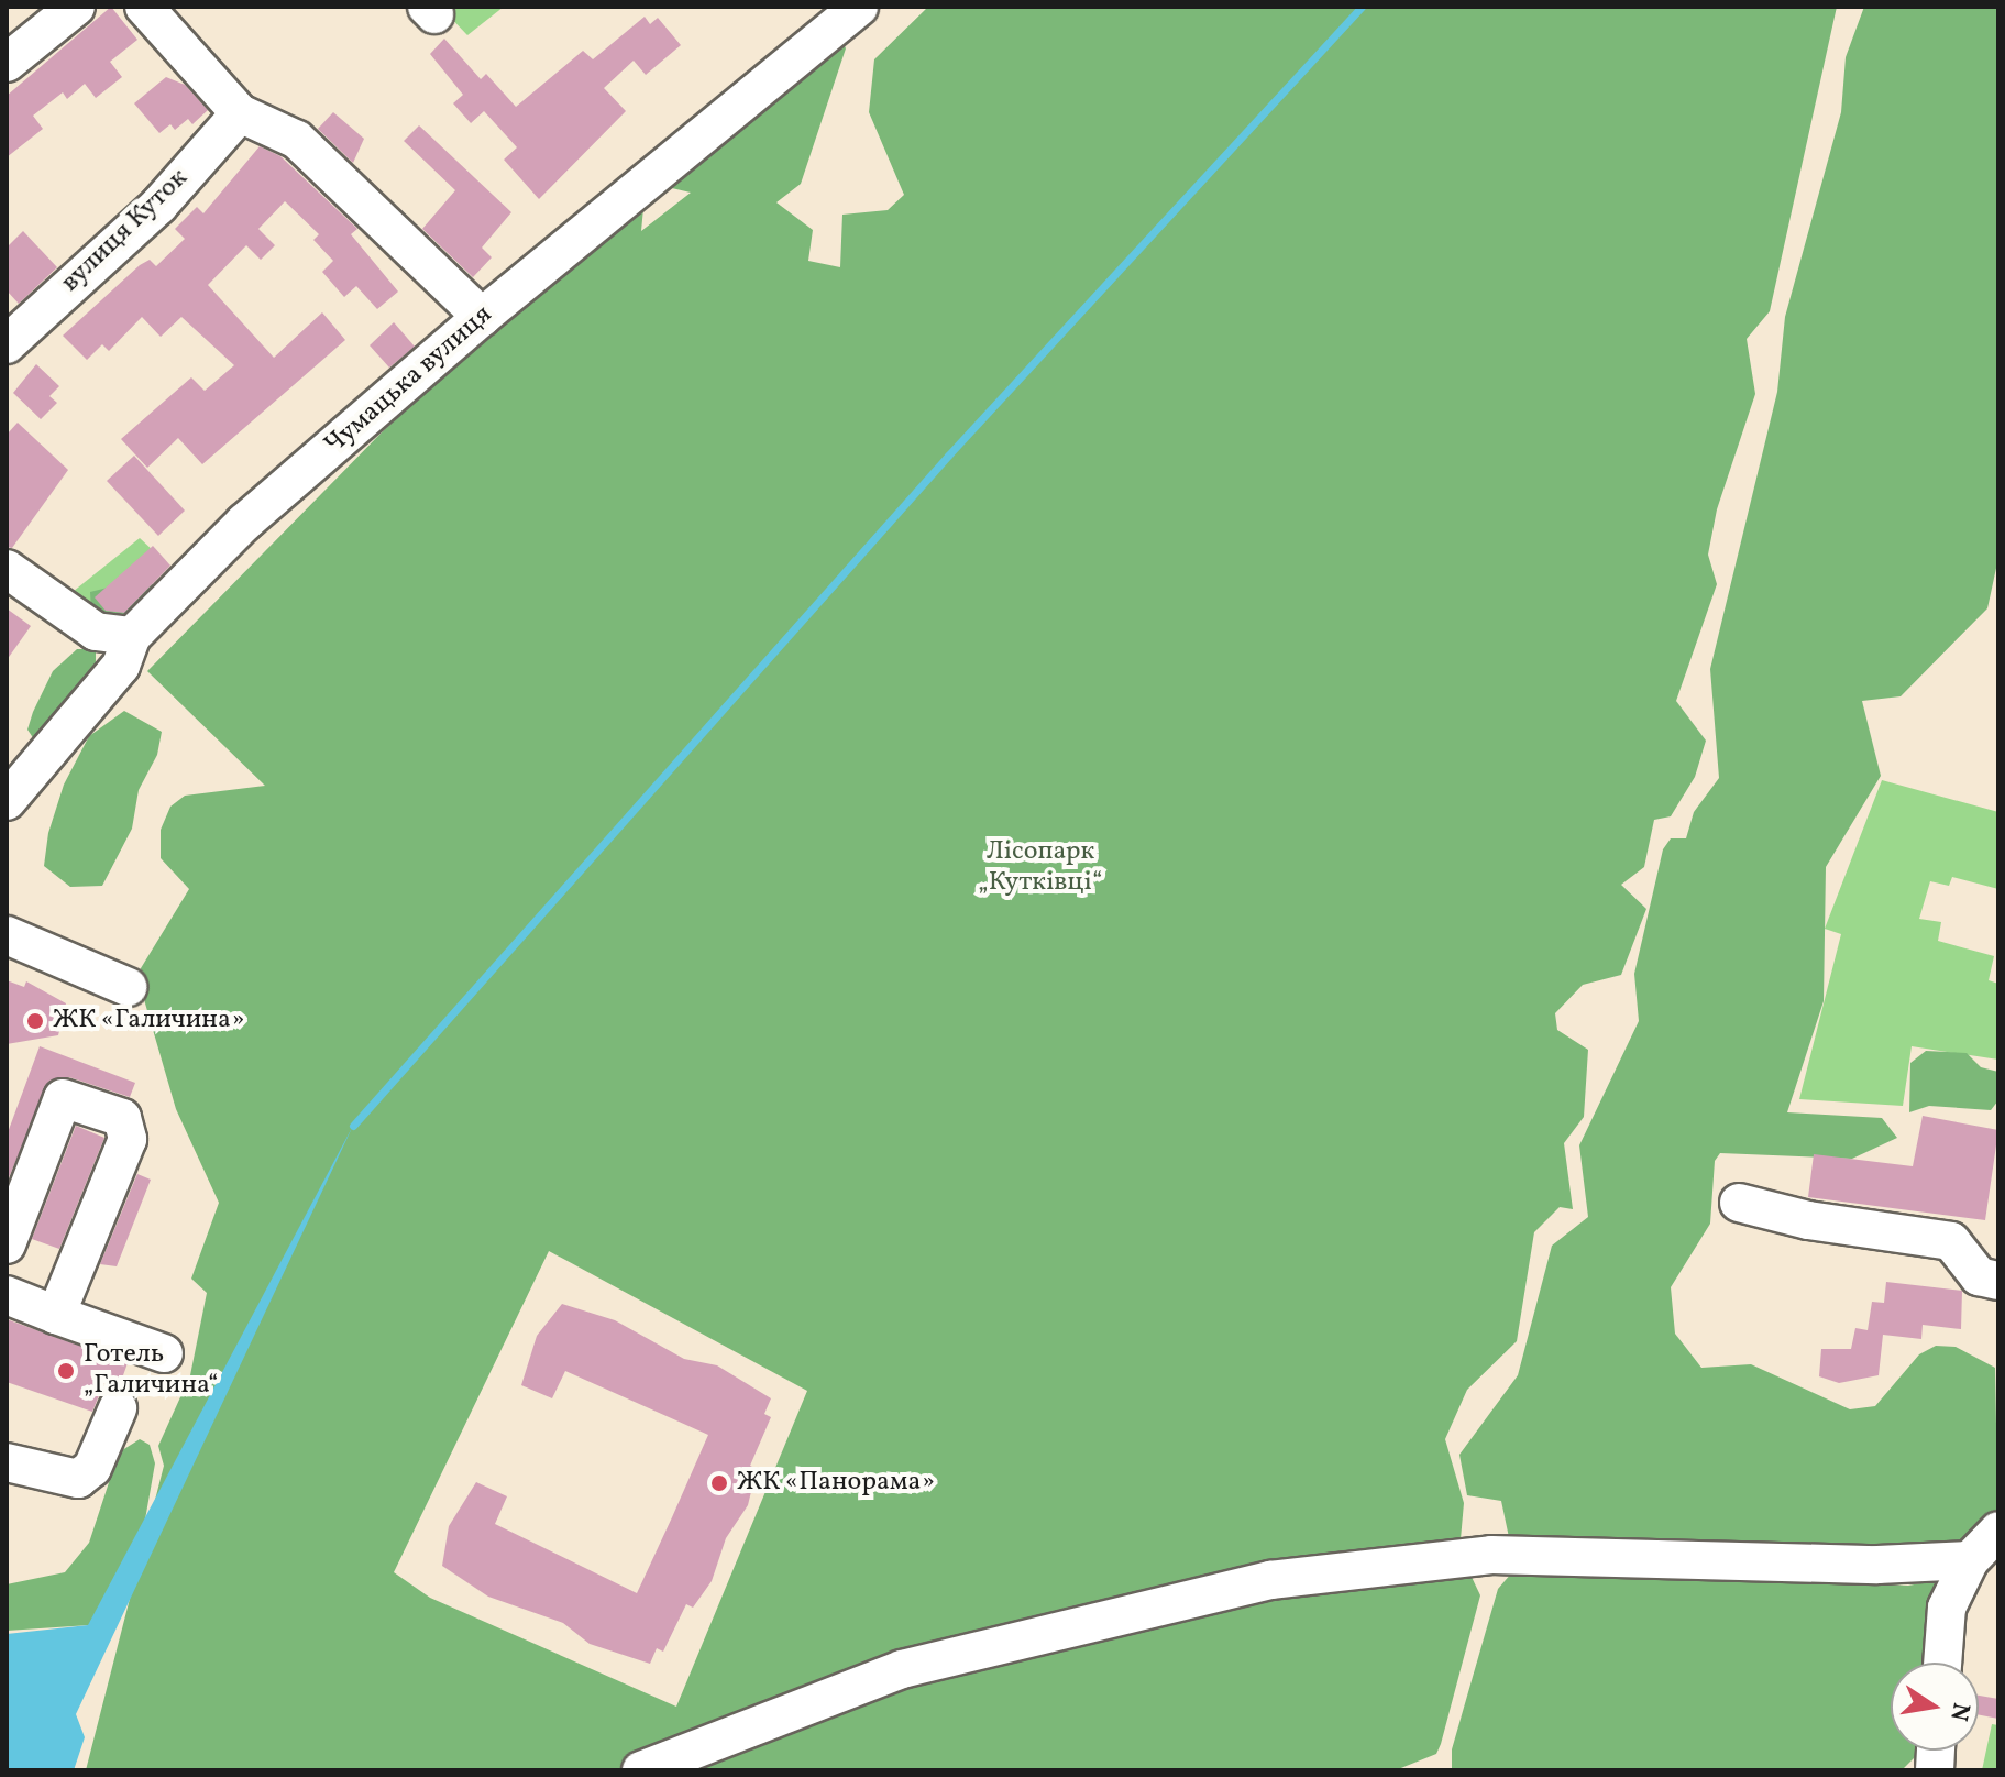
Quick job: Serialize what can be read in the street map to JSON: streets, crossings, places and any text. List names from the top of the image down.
{
  "streets": {
    "street": ["вулиця Куток", "Чумацька вулиця"]
  },
  "parks": ["Лісопарк „Кутківці“"],
  "places": ["ЖК «Галичина»", "Готель „Галичина“", "ЖК «Панорама»"],
  "north": "right"
}
